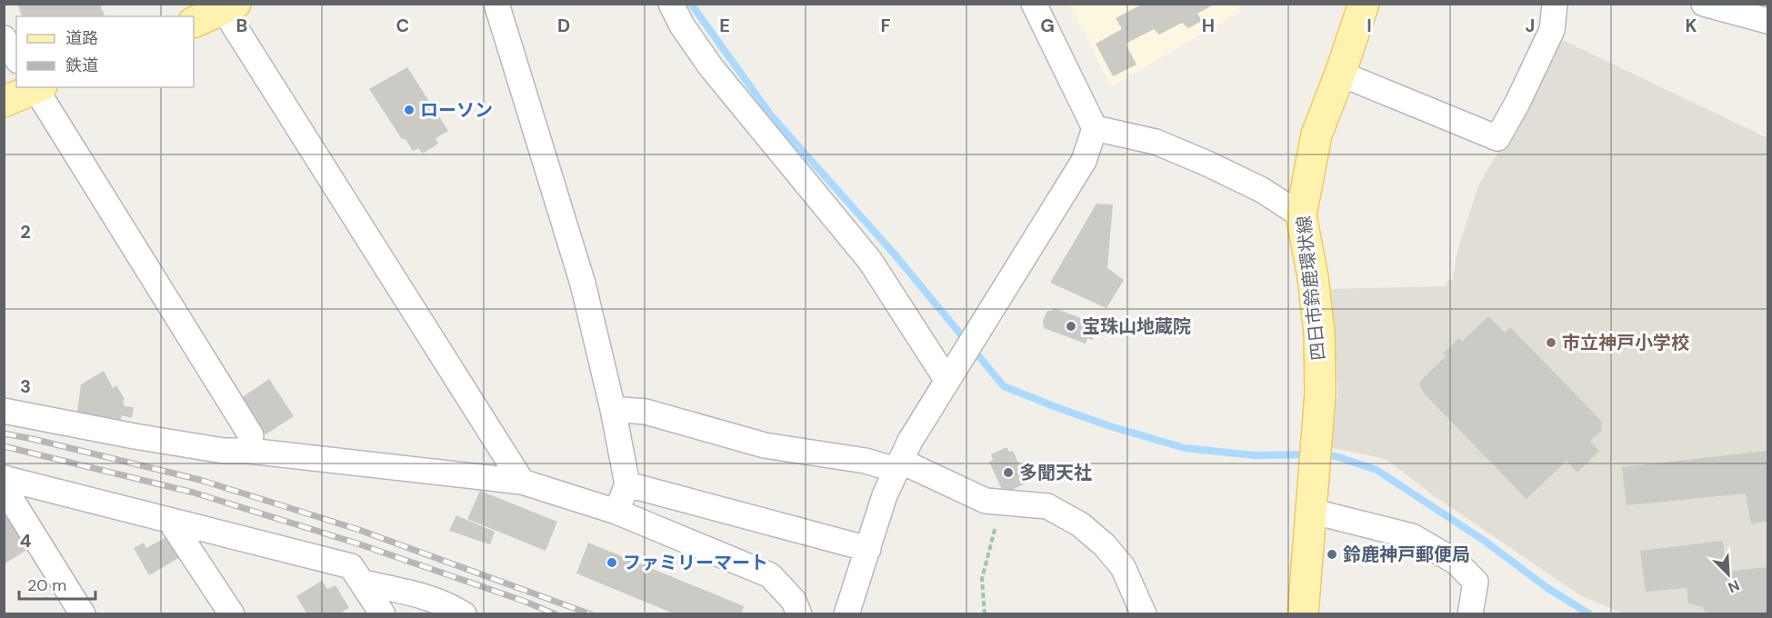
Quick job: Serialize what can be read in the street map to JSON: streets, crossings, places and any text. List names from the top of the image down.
{
  "streets": {
    "main road": ["四日市鈴鹿環状線"]
  },
  "places": [
    "ローソン",
    "宝珠山地蔵院",
    "市立神戸小学校",
    "多聞天社",
    "鈴鹿神戸郵便局",
    "ファミリーマート"
  ],
  "legend": ["道路", "鉄道"],
  "scale_bar": "20 m",
  "north": "bottom right",
  "grid": {
    "columns": [
      "B",
      "C",
      "D",
      "E",
      "F",
      "G",
      "H",
      "I",
      "J",
      "K"
    ],
    "rows": ["2", "3", "4"]
  }
}
